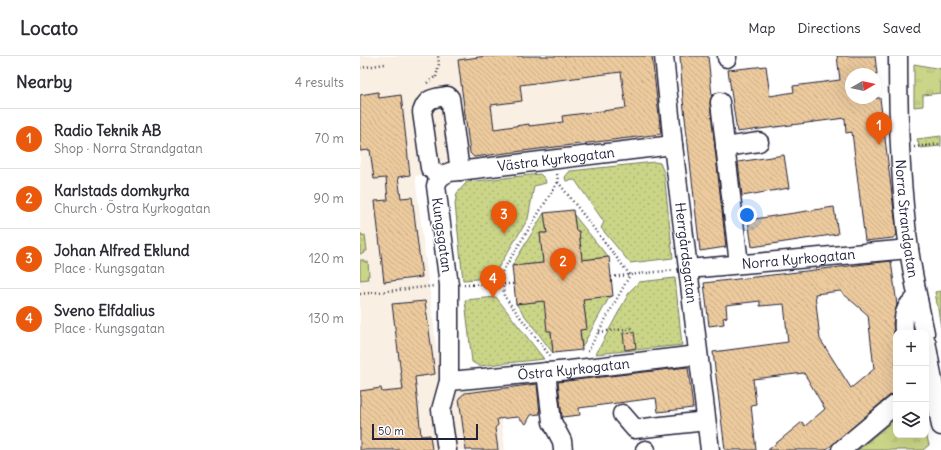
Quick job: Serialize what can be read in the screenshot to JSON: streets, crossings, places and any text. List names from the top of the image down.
{
  "streets": {
    "street": [
      "Västra Kyrkogatan",
      "Norra Strandgatan",
      "Kungsgatan",
      "Herrgårdsgatan",
      "Norra Kyrkogatan",
      "Östra Kyrkogatan"
    ]
  },
  "crossings": [
    ["Västra Kyrkogatan", "Kungsgatan"],
    ["Västra Kyrkogatan", "Herrgårdsgatan"],
    ["Norra Strandgatan", "Norra Kyrkogatan"],
    ["Kungsgatan", "Östra Kyrkogatan"],
    ["Herrgårdsgatan", "Norra Kyrkogatan"],
    ["Herrgårdsgatan", "Östra Kyrkogatan"]
  ],
  "scale_bar": "50 m",
  "north": "right",
  "page": {
    "header": "Locato",
    "nav": ["Map", "Directions", "Saved"],
    "heading": ["Nearby", "4 results"],
    "list": [
      {
        "mark": "1",
        "name": "Radio Teknik AB",
        "note": "Shop · Norra Strandgatan",
        "value": "70 m"
      },
      {
        "mark": "2",
        "name": "Karlstads domkyrka",
        "note": "Church · Östra Kyrkogatan",
        "value": "90 m"
      },
      {
        "mark": "3",
        "name": "Johan Alfred Eklund",
        "note": "Place · Kungsgatan",
        "value": "120 m"
      },
      {
        "mark": "4",
        "name": "Sveno Elfdalius",
        "note": "Place · Kungsgatan",
        "value": "130 m"
      }
    ],
    "pins": [
      "1",
      "3",
      "2",
      "4"
    ],
    "map_buttons": ["+", "−"],
    "scale": "50 m"
  }
}
